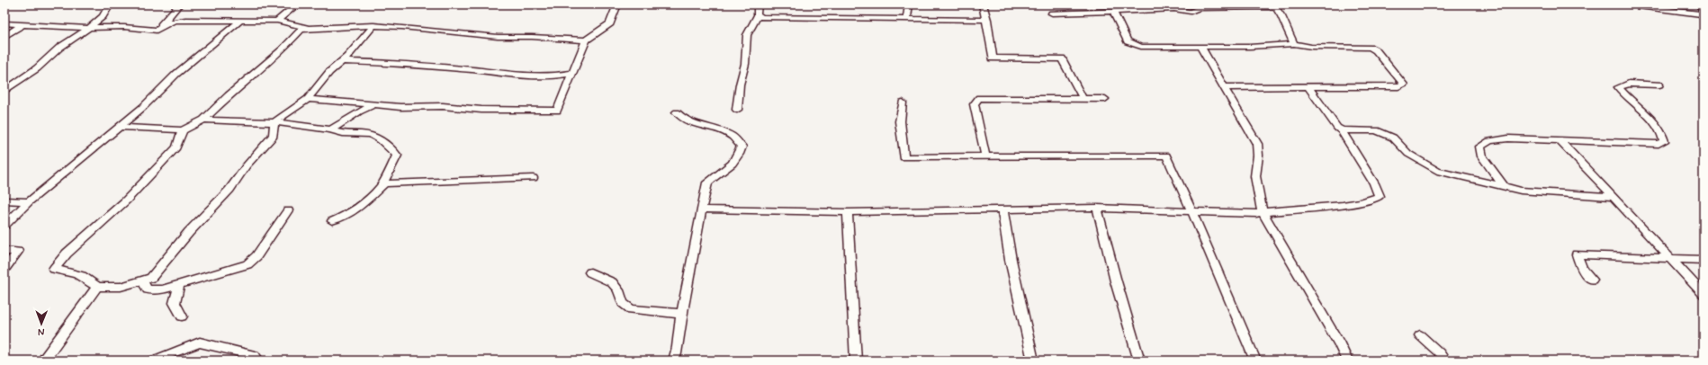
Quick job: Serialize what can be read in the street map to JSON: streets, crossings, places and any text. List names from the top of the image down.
{
  "north": "bottom"
}
